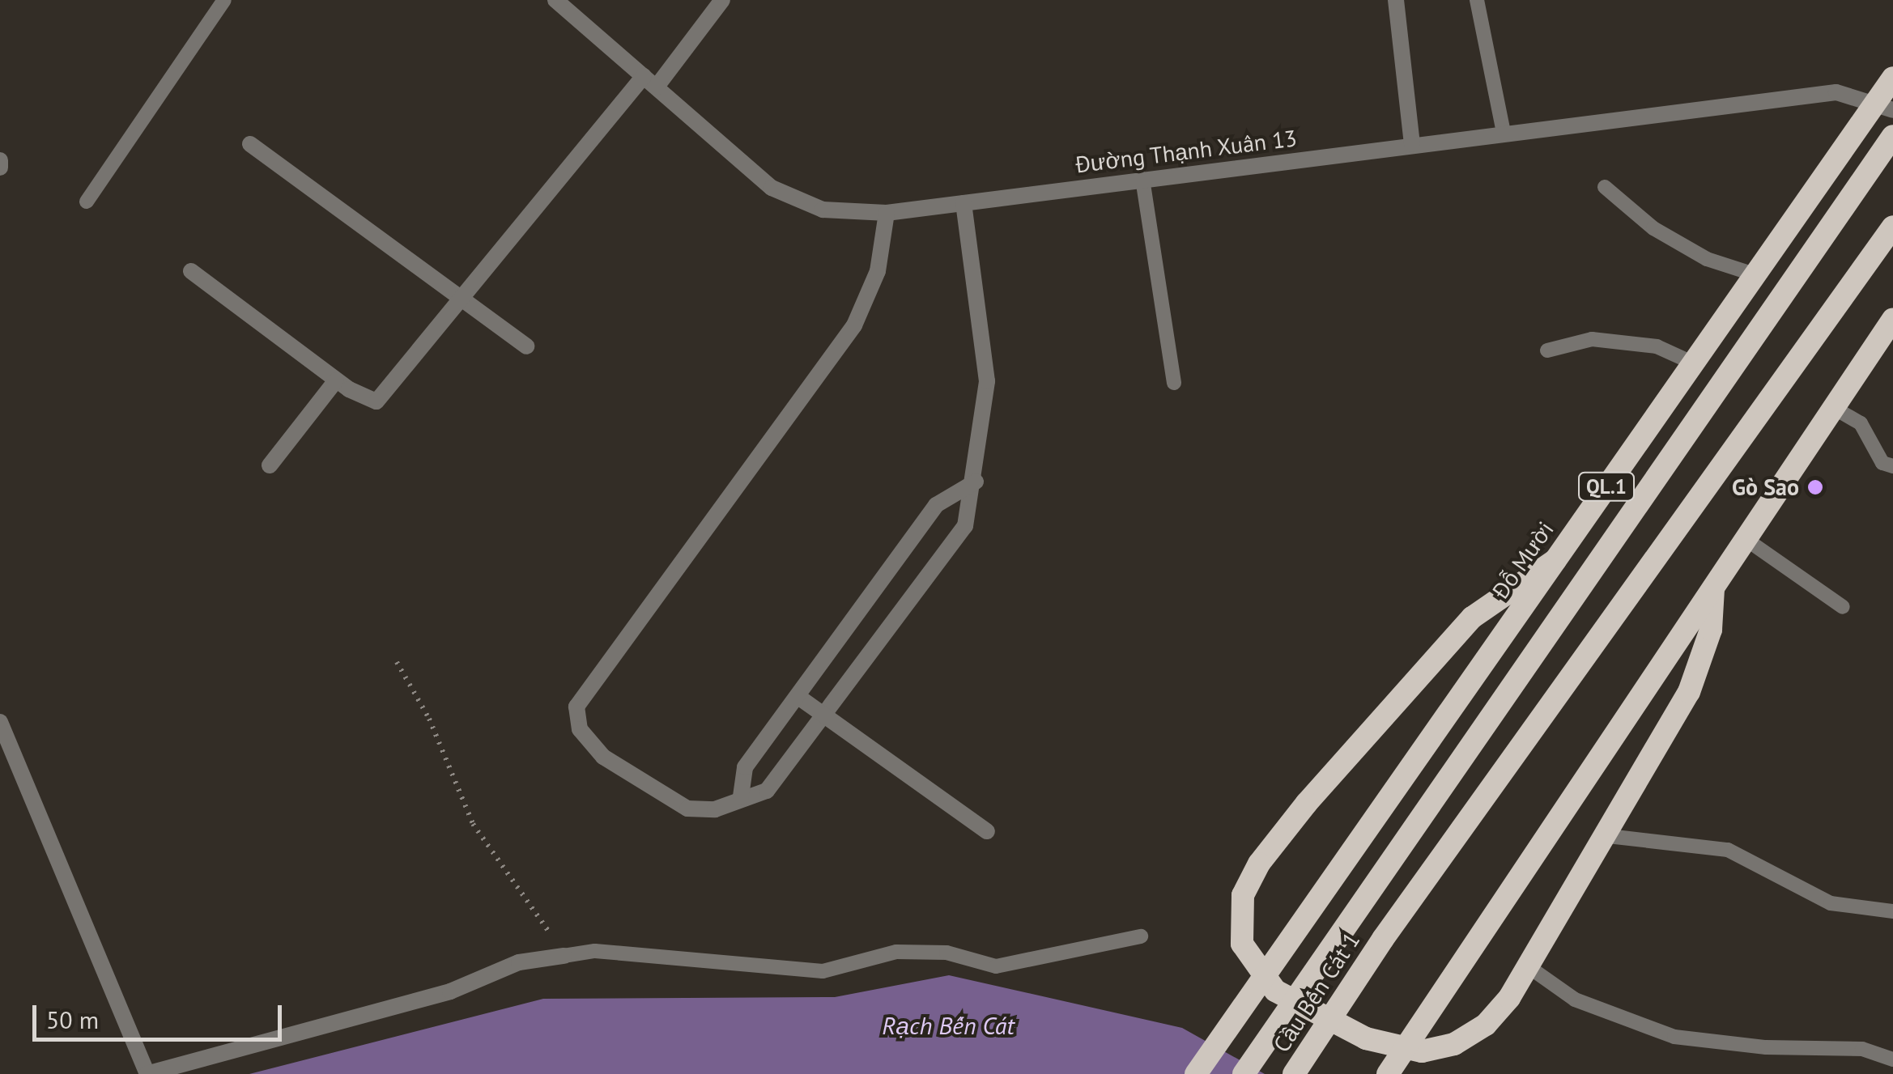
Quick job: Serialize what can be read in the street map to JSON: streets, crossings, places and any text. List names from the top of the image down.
{
  "streets": {
    "highway": ["QL.1", "Đỗ Mười", "Cầu Bến Cát 1"],
    "street": ["Đường Thạnh Xuân 13"]
  },
  "crossings": [
    ["Đường Thạnh Xuân 13", "Đỗ Mười"]
  ],
  "water": ["Rạch Bến Cát"],
  "places": ["Gò Sao"],
  "scale_bar": "50 m"
}
